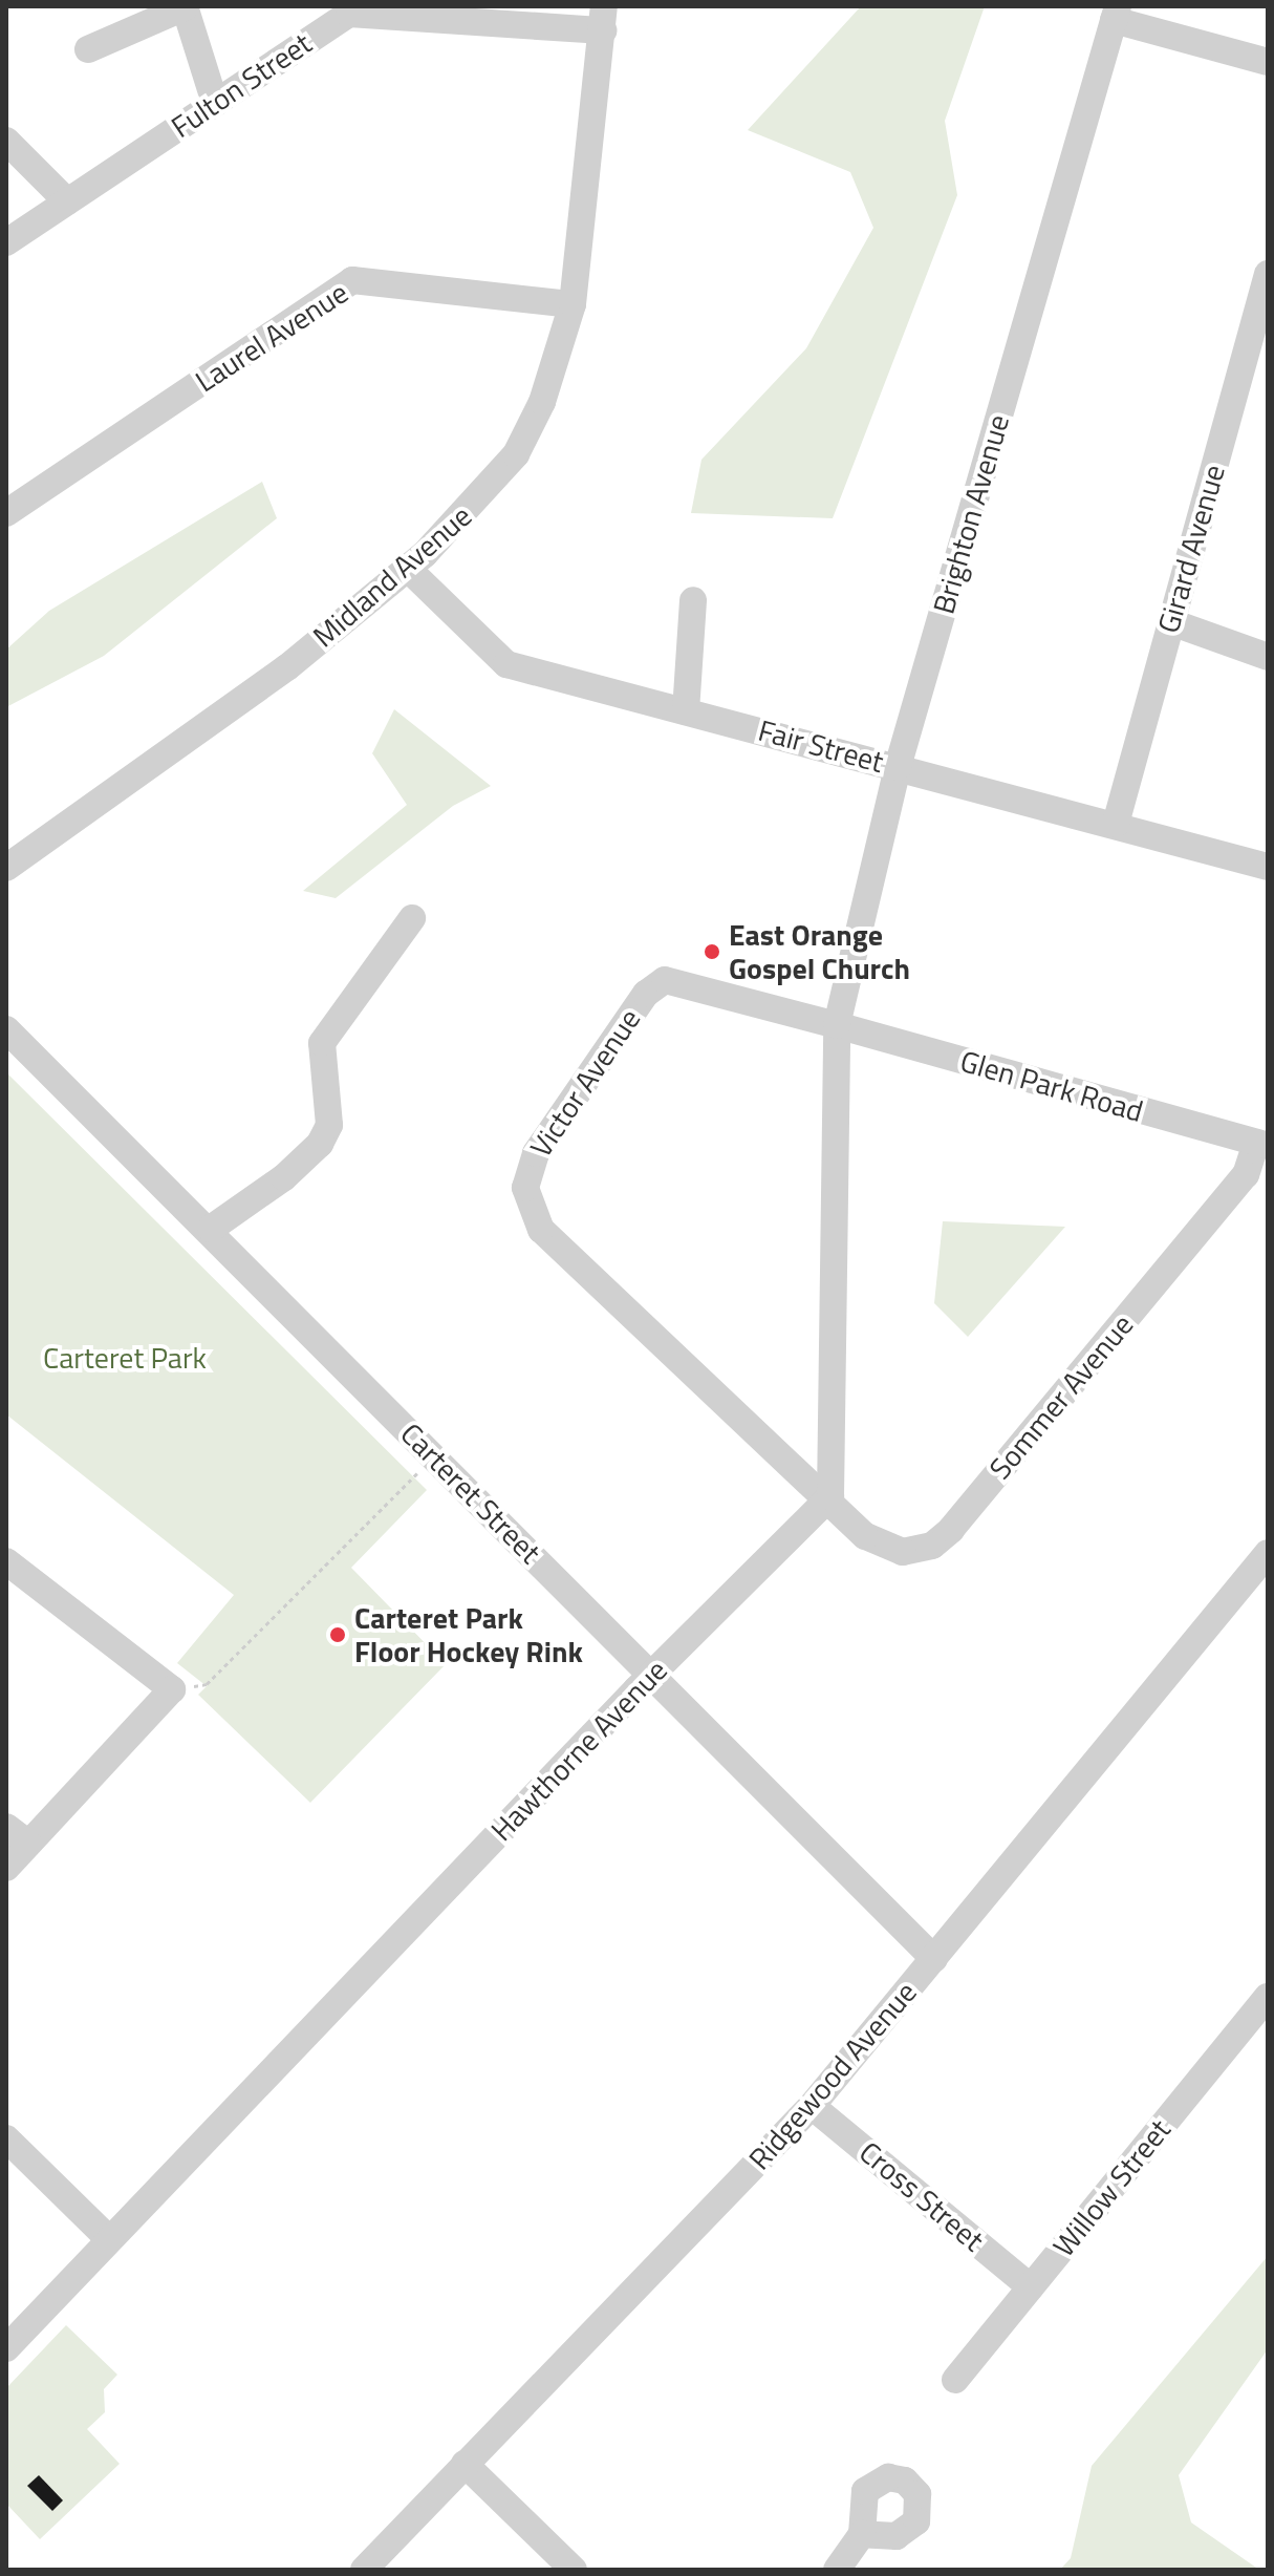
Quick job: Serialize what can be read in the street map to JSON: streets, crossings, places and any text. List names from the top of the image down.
{
  "streets": {
    "street": [
      "Fulton Street",
      "Laurel Avenue",
      "Brighton Avenue",
      "Girard Avenue",
      "Midland Avenue",
      "Fair Street",
      "Victor Avenue",
      "Glen Park Road",
      "Sommer Avenue",
      "Carteret Street",
      "Hawthorne Avenue",
      "Ridgewood Avenue",
      "Willow Street",
      "Cross Street"
    ]
  },
  "crossings": [
    ["Fulton Street", "Midland Avenue"],
    ["Laurel Avenue", "Midland Avenue"],
    ["Brighton Avenue", "Fair Street"],
    ["Brighton Avenue", "Victor Avenue"],
    ["Brighton Avenue", "Glen Park Road"],
    ["Girard Avenue", "Fair Street"],
    ["Midland Avenue", "Fair Street"],
    ["Victor Avenue", "Glen Park Road"],
    ["Victor Avenue", "Sommer Avenue"],
    ["Victor Avenue", "Hawthorne Avenue"],
    ["Glen Park Road", "Sommer Avenue"],
    ["Sommer Avenue", "Hawthorne Avenue"],
    ["Carteret Street", "Hawthorne Avenue"],
    ["Carteret Street", "Ridgewood Avenue"],
    ["Ridgewood Avenue", "Cross Street"],
    ["Willow Street", "Cross Street"]
  ],
  "parks": ["Carteret Park"],
  "places": ["East Orange Gospel Church", "Carteret Park Floor Hockey Rink"]
}
